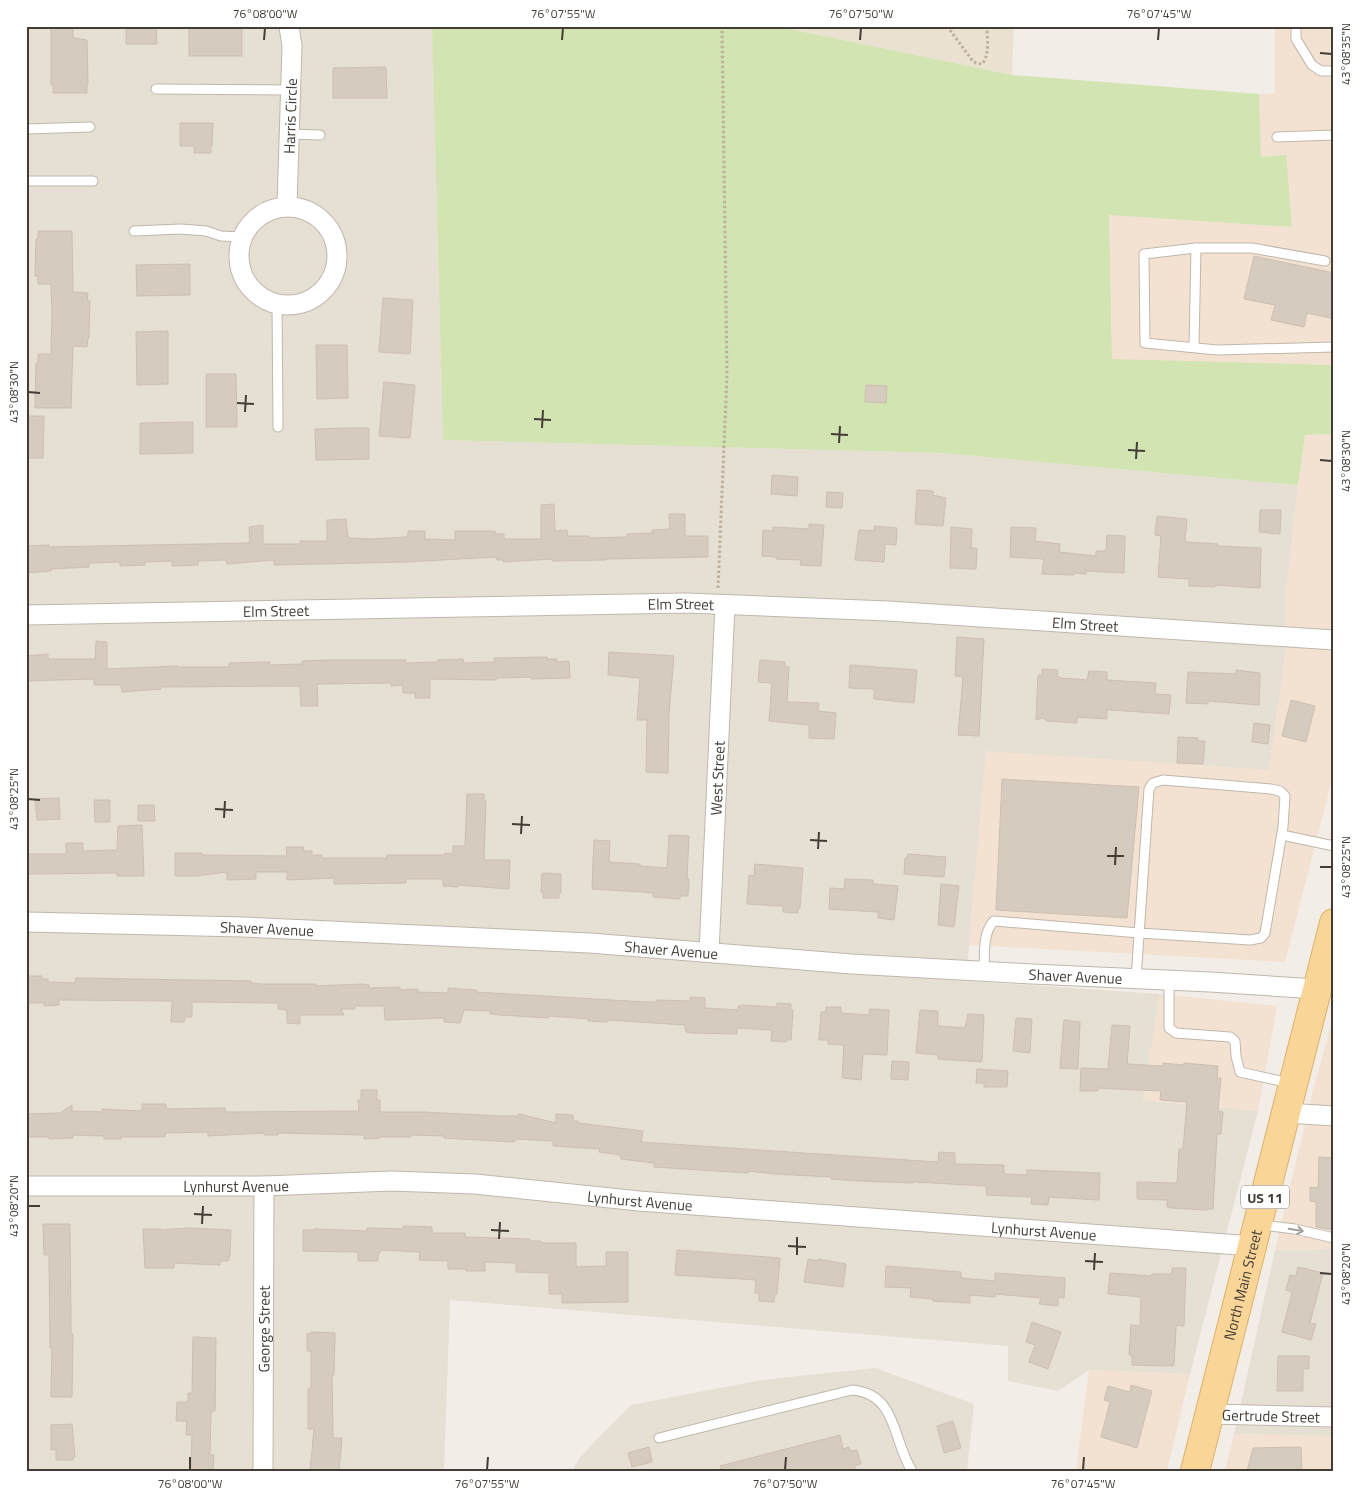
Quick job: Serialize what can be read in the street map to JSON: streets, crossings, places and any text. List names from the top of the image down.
{
  "streets": {
    "main road": ["US 11", "North Main Street"],
    "street": [
      "Harris Circle",
      "Elm Street",
      "West Street",
      "Shaver Avenue",
      "Lynhurst Avenue",
      "George Street",
      "Gertrude Street"
    ]
  },
  "crossings": [
    ["Elm Street", "West Street"],
    ["West Street", "Shaver Avenue"],
    ["Shaver Avenue", "North Main Street"],
    ["Lynhurst Avenue", "North Main Street"],
    ["Lynhurst Avenue", "George Street"],
    ["North Main Street", "Gertrude Street"]
  ],
  "coordinates": [
    "76°08'00\"W",
    "76°07'55\"W",
    "76°07'50\"W",
    "76°07'45\"W",
    "43°08'35\"N",
    "43°08'30\"N",
    "43°08'25\"N",
    "43°08'20\"N"
  ]
}
